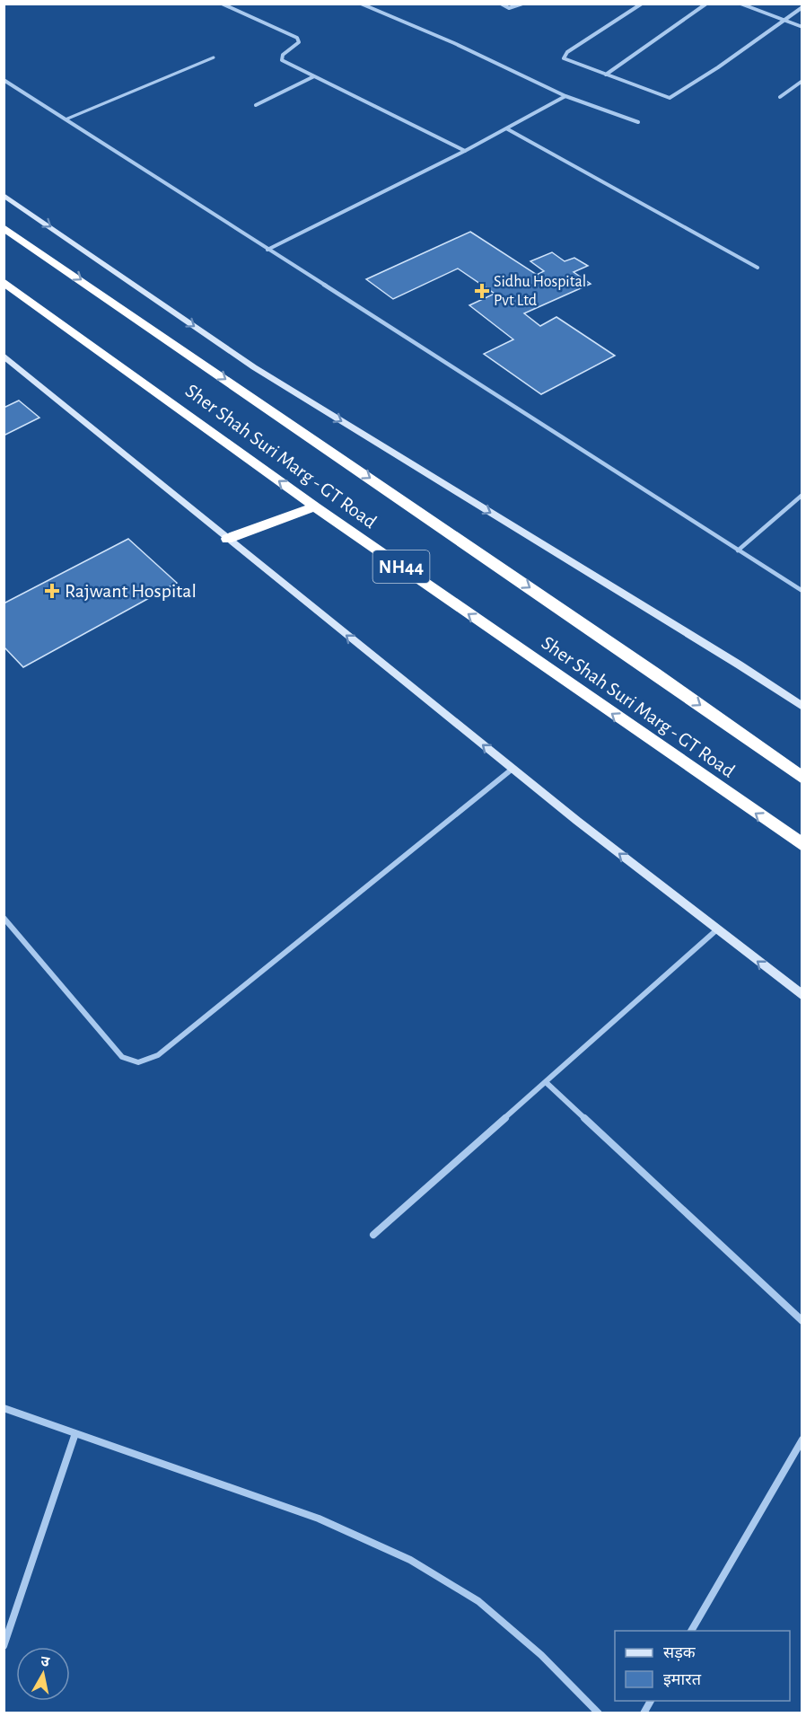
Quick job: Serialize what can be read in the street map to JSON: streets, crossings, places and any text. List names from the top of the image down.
{
  "streets": {
    "highway": ["Sher Shah Suri Marg - GT Road", "NH44"]
  },
  "places": {
    "health": ["Sidhu Hospital Pvt Ltd", "Rajwant Hospital"]
  },
  "legend": ["सड़क", "इमारत"],
  "north": "top"
}
